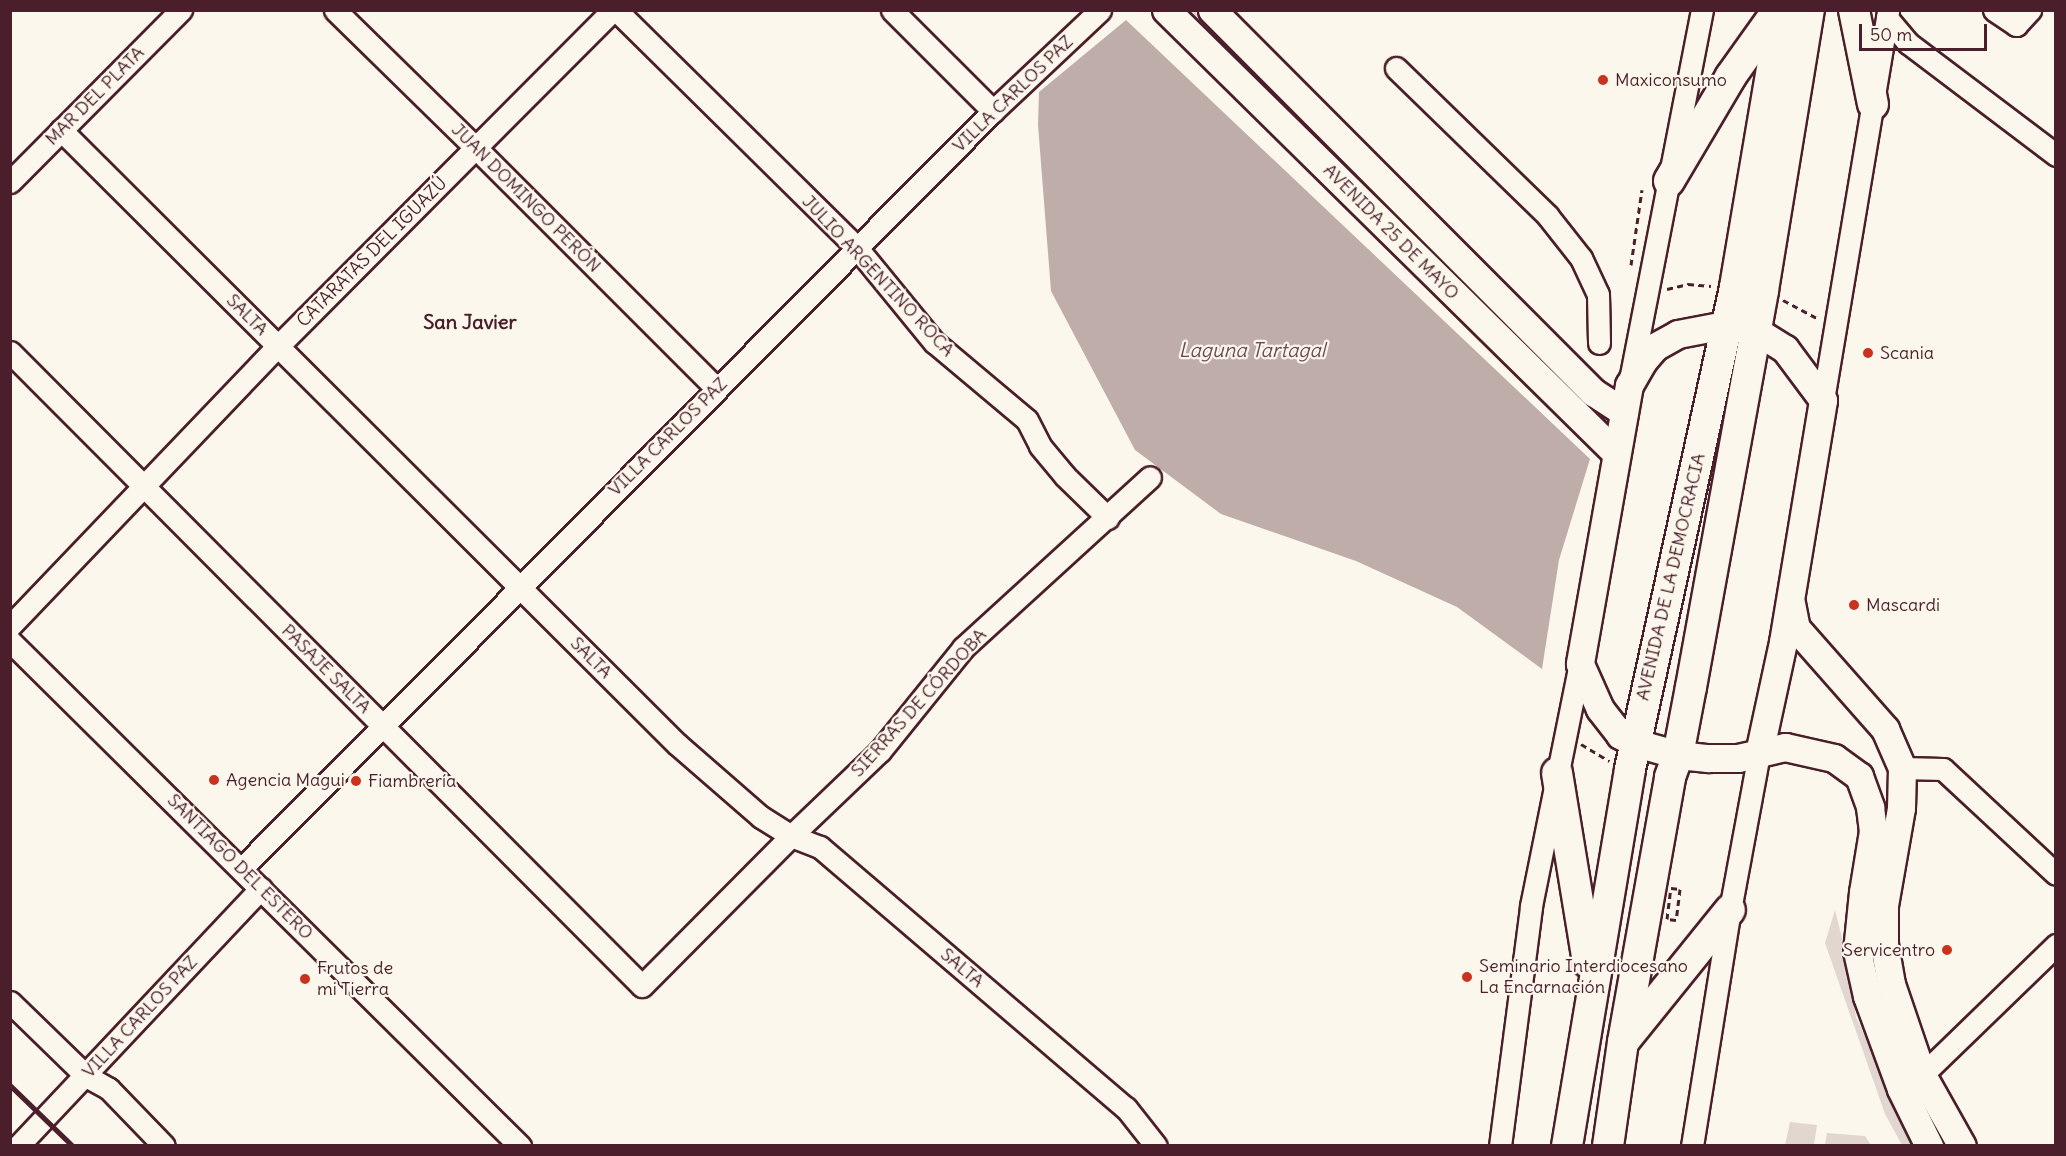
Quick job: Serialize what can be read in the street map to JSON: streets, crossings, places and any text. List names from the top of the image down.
{
  "streets": {
    "highway": ["AVENIDA DE LA DEMOCRACIA"],
    "main road": ["AVENIDA 25 DE MAYO"],
    "street": [
      "VILLA CARLOS PAZ",
      "MAR DEL PLATA",
      "JUAN DOMINGO PERÓN",
      "CATARATAS DEL IGUAZÚ",
      "JULIO ARGENTINO ROCA",
      "SALTA",
      "PASAJE SALTA",
      "SIERRAS DE CÓRDOBA",
      "SANTIAGO DEL ESTERO"
    ]
  },
  "crossings": [
    ["VILLA CARLOS PAZ", "JUAN DOMINGO PERÓN"],
    ["VILLA CARLOS PAZ", "JULIO ARGENTINO ROCA"],
    ["VILLA CARLOS PAZ", "SALTA"],
    ["VILLA CARLOS PAZ", "PASAJE SALTA"],
    ["VILLA CARLOS PAZ", "SANTIAGO DEL ESTERO"],
    ["MAR DEL PLATA", "SALTA"],
    ["JUAN DOMINGO PERÓN", "CATARATAS DEL IGUAZÚ"],
    ["CATARATAS DEL IGUAZÚ", "JULIO ARGENTINO ROCA"],
    ["CATARATAS DEL IGUAZÚ", "SALTA"],
    ["CATARATAS DEL IGUAZÚ", "PASAJE SALTA"],
    ["JULIO ARGENTINO ROCA", "SIERRAS DE CÓRDOBA"],
    ["SALTA", "SIERRAS DE CÓRDOBA"],
    ["PASAJE SALTA", "SIERRAS DE CÓRDOBA"]
  ],
  "districts": ["San Javier"],
  "water": ["Laguna Tartagal"],
  "places": [
    "Maxiconsumo",
    "Scania",
    "Mascardi",
    "Agencia Magui",
    "Fiambrería",
    "Servicentro",
    "Seminario Interdiocesano La Encarnación",
    "Frutos de mi Tierra"
  ],
  "scale_bar": "50 m"
}
